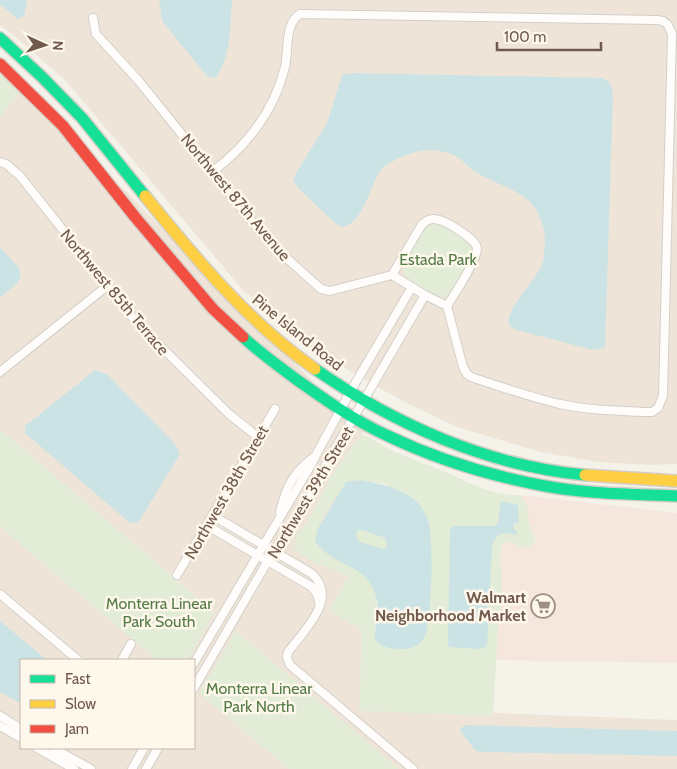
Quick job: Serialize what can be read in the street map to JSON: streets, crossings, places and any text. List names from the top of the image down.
{
  "streets": {
    "main road": ["Pine Island Road"],
    "street": [
      "Northwest 87th Avenue",
      "Northwest 85th Terrace",
      "Northwest 38th Street",
      "Northwest 39th Street"
    ]
  },
  "crossings": [
    ["Northwest 85th Terrace", "Northwest 38th Street"],
    ["Pine Island Road", "Northwest 39th Street"]
  ],
  "parks": ["Estada Park", "Monterra Linear Park South", "Monterra Linear Park North"],
  "places": {
    "supermarket": ["Walmart Neighborhood Market"]
  },
  "legend": ["Fast", "Slow", "Jam"],
  "scale_bar": "100 m",
  "north": "right"
}
